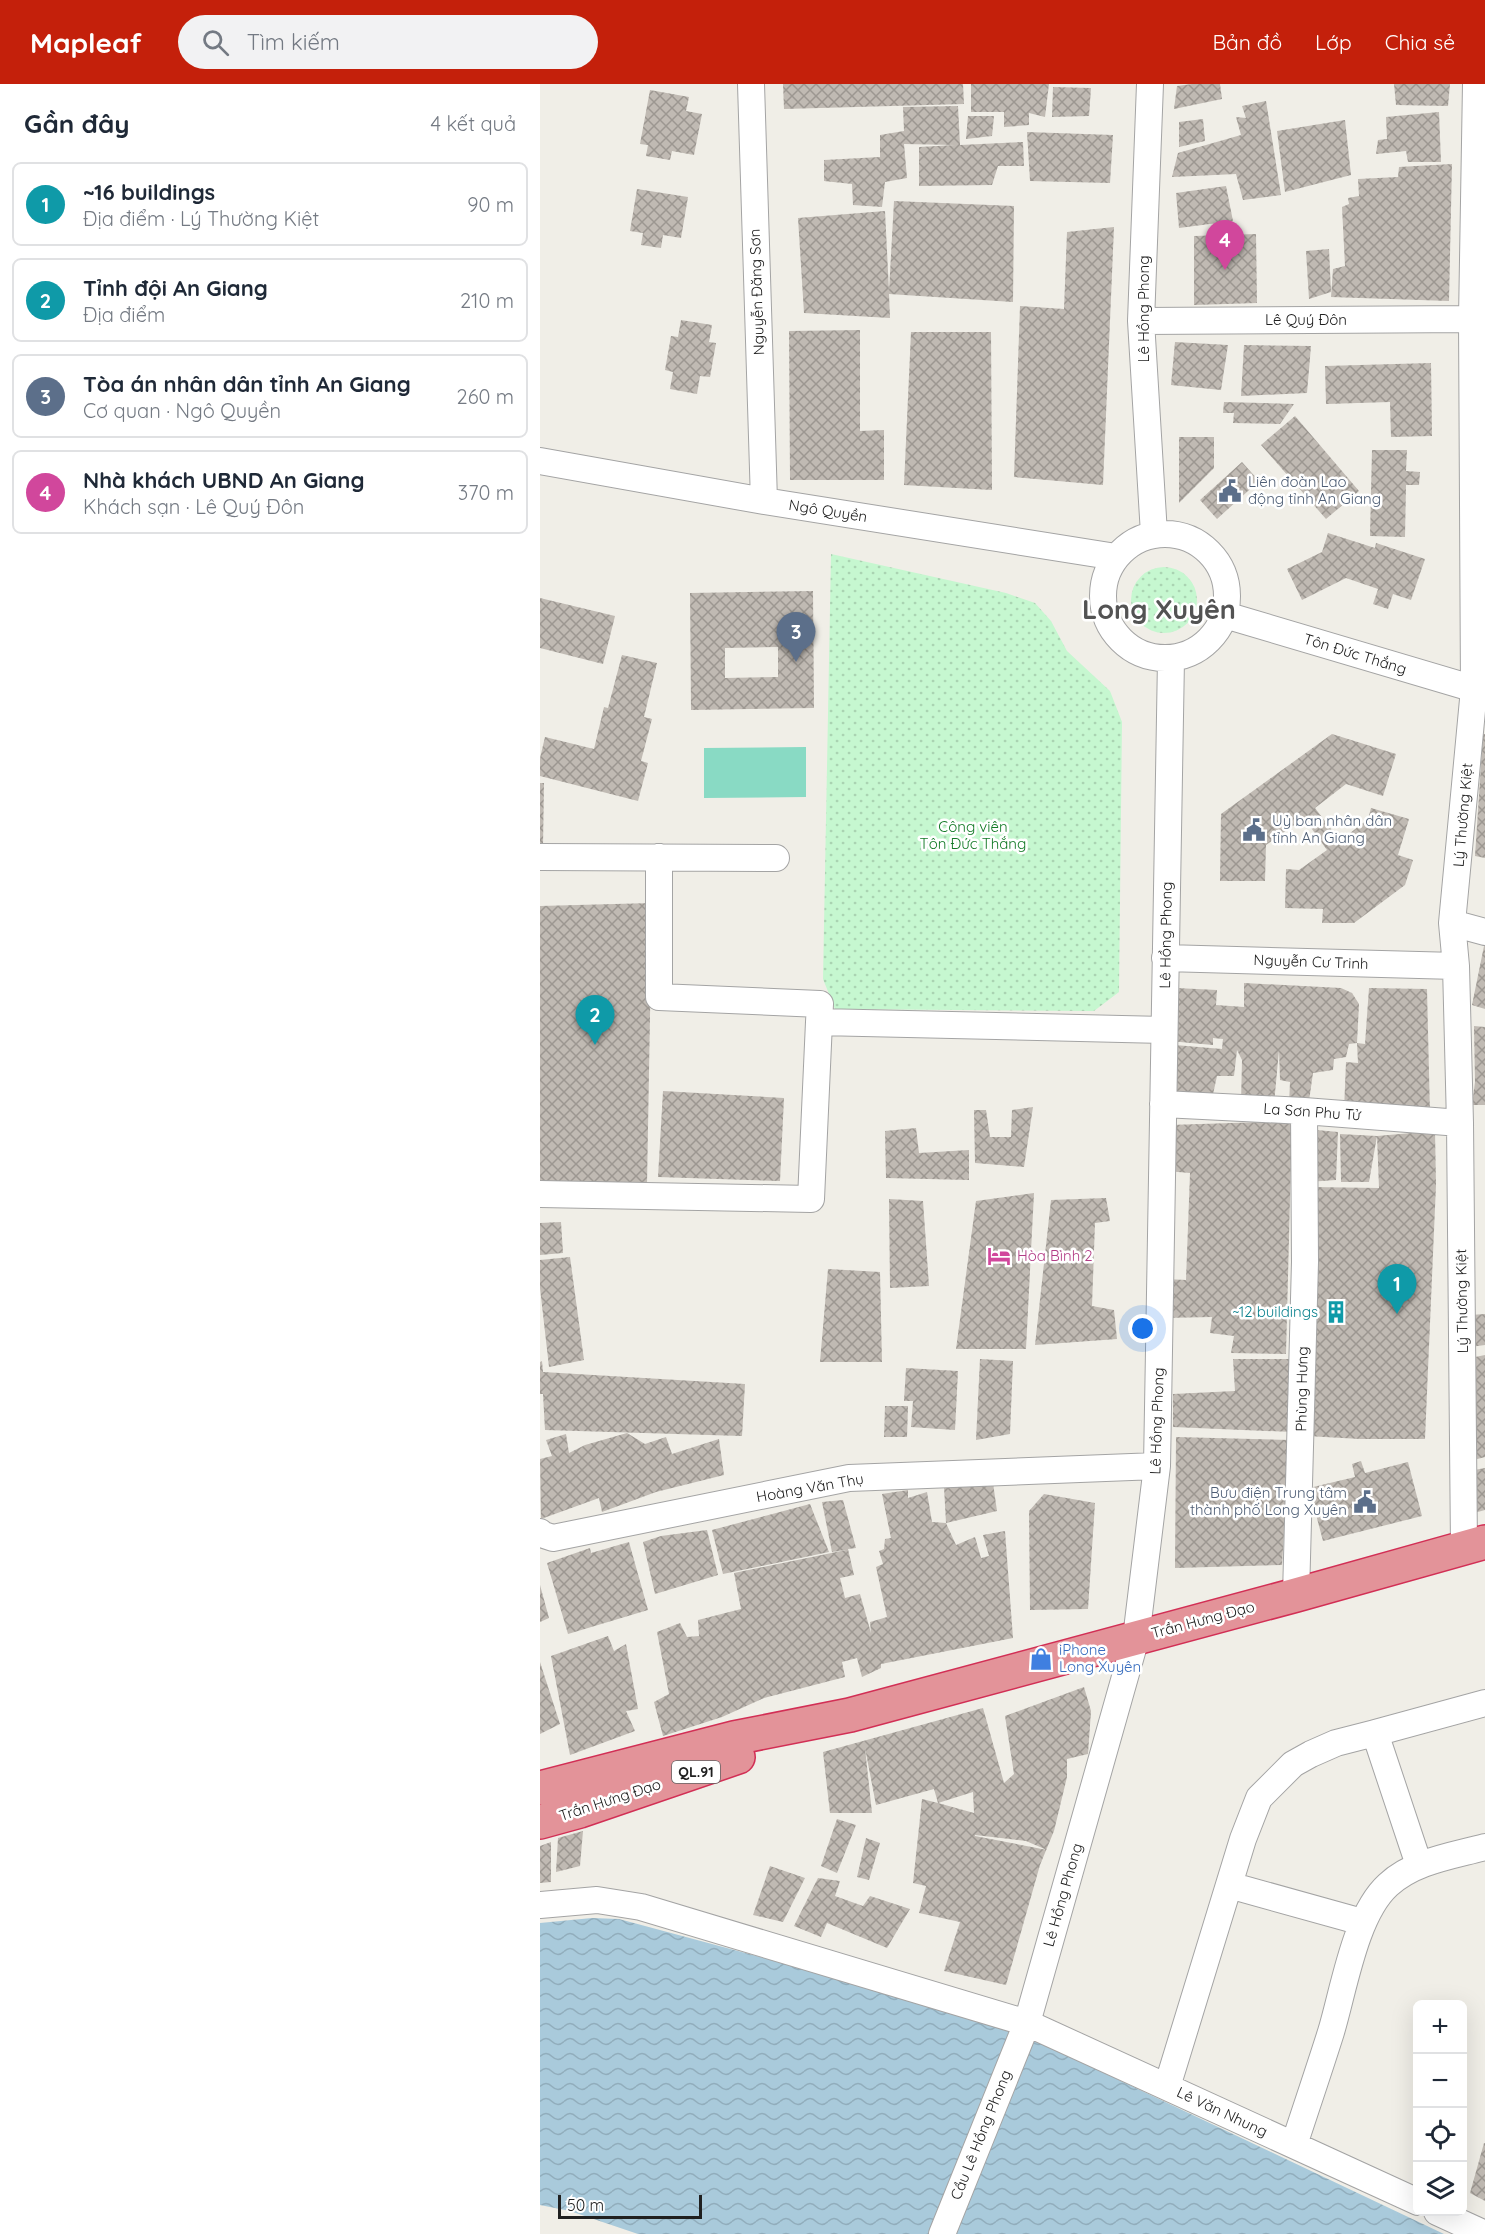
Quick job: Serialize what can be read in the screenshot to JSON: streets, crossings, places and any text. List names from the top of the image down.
{
  "streets": {
    "highway": ["Trần Hưng Đạo", "QL.91"],
    "street": [
      "Nguyễn Đăng Sơn",
      "Lê Hồng Phong",
      "Lê Quý Đôn",
      "Ngô Quyền",
      "Tôn Đức Thắng",
      "Lý Thường Kiệt",
      "Nguyễn Cư Trinh",
      "La Sơn Phu Tử",
      "Phùng Hưng",
      "Hoàng Văn Thụ",
      "Lê Văn Nhung",
      "Cầu Lê Hồng Phong"
    ]
  },
  "crossings": [
    ["Nguyễn Đăng Sơn", "Ngô Quyền"],
    ["Lê Hồng Phong", "Lê Quý Đôn"],
    ["Lê Hồng Phong", "Ngô Quyền"],
    ["Lê Hồng Phong", "Tôn Đức Thắng"],
    ["Lê Hồng Phong", "Nguyễn Cư Trinh"],
    ["Lê Hồng Phong", "La Sơn Phu Tử"],
    ["Lê Hồng Phong", "Hoàng Văn Thụ"],
    ["Lê Hồng Phong", "Trần Hưng Đạo"],
    ["Lê Hồng Phong", "Lê Văn Nhung"],
    ["Lê Hồng Phong", "Cầu Lê Hồng Phong"],
    ["Lê Quý Đôn", "Lý Thường Kiệt"],
    ["Ngô Quyền", "Tôn Đức Thắng"],
    ["Tôn Đức Thắng", "Lý Thường Kiệt"],
    ["Lý Thường Kiệt", "Nguyễn Cư Trinh"],
    ["Lý Thường Kiệt", "La Sơn Phu Tử"],
    ["Lý Thường Kiệt", "Trần Hưng Đạo"],
    ["La Sơn Phu Tử", "Phùng Hưng"],
    ["Phùng Hưng", "Trần Hưng Đạo"],
    ["Lê Văn Nhung", "Cầu Lê Hồng Phong"]
  ],
  "districts": ["Long Xuyên"],
  "parks": ["Công viên Tôn Đức Thắng"],
  "places": {
    "public building": ["Liên đoàn Lao động tỉnh An Giang", "Uỷ ban nhân dân tỉnh An Giang", "Bưu điện Trung tâm thành phố Long Xuyên"],
    "hotel": ["Hòa Bình 2"],
    "building": ["~12 buildings"],
    "shop": ["iPhone Long Xuyên"]
  },
  "scale_bar": "50 m",
  "page": {
    "header": "Mapleaf",
    "search": "Tìm kiếm",
    "nav": ["Bản đồ", "Lớp", "Chia sẻ"],
    "heading": ["Gần đây", "4 kết quả"],
    "list": [
      {
        "mark": "1",
        "name": "~16 buildings",
        "note": "Địa điểm · Lý Thường Kiệt",
        "value": "90 m"
      },
      {
        "mark": "2",
        "name": "Tỉnh đội An Giang",
        "note": "Địa điểm",
        "value": "210 m"
      },
      {
        "mark": "3",
        "name": "Tòa án nhân dân tỉnh An Giang",
        "note": "Cơ quan · Ngô Quyền",
        "value": "260 m"
      },
      {
        "mark": "4",
        "name": "Nhà khách UBND An Giang",
        "note": "Khách sạn · Lê Quý Đôn",
        "value": "370 m"
      }
    ],
    "pins": [
      "4",
      "3",
      "2",
      "1"
    ],
    "map_buttons": ["+", "−"],
    "scale": "50 m"
  }
}
